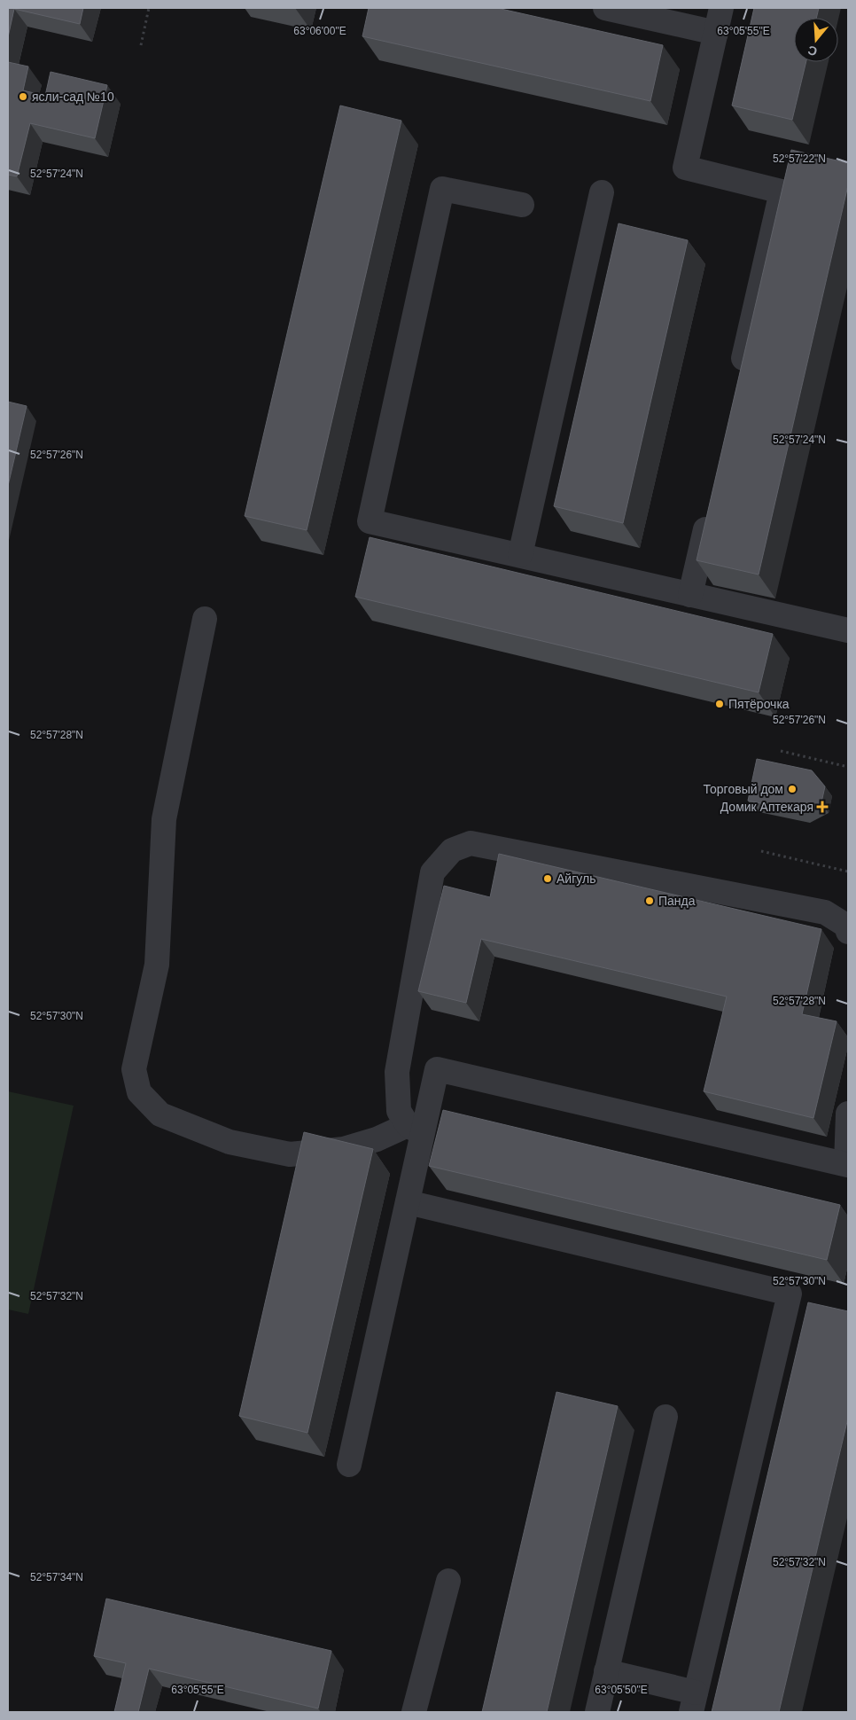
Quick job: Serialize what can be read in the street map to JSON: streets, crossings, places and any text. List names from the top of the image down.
{
  "places": {
    "other": [
      "ясли-сад №10",
      "Пятёрочка",
      "Торговый дом",
      "Айгуль",
      "Панда"
    ],
    "health": ["Домик Аптекаря"]
  },
  "north": "bottom",
  "coordinates": [
    "63°06'00\"E",
    "63°05'55\"E",
    "52°57'22\"N",
    "52°57'24\"N",
    "52°57'26\"N",
    "52°57'28\"N",
    "52°57'30\"N",
    "52°57'32\"N",
    "52°57'34\"N",
    "63°05'50\"E"
  ]
}
